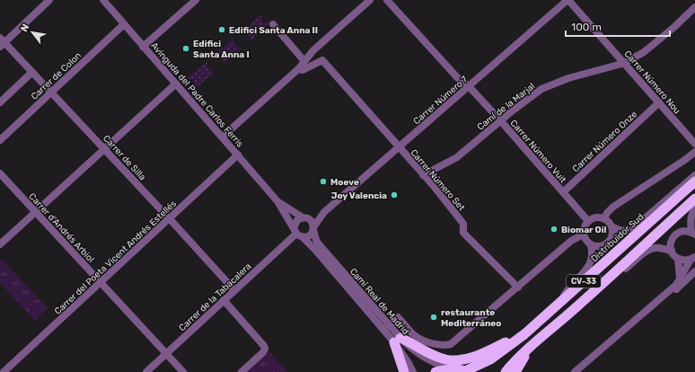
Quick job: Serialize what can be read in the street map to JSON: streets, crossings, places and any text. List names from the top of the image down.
{
  "streets": {
    "highway": ["Distribuïdor Sud", "CV-33"],
    "street": [
      "Carrer de Colon",
      "Carrer Número Nou",
      "Avinguda del Padre Carlos Ferris",
      "Carrer Número 7",
      "Camí de la Marjal",
      "Carrer Número Onze",
      "Carrer Número Vuit",
      "Carrer de Silla",
      "Carrer Número Set",
      "Carrer d'Andrés Arbiol",
      "Carrer del Poeta Vicent Andrés Estellés",
      "Carrer de la Tabacalera",
      "Camí Real de Madrid"
    ]
  },
  "crossings": [
    ["Carrer de Colon", "Avinguda del Padre Carlos Ferris"],
    ["Carrer de Colon", "Carrer de Silla"],
    ["Carrer Número Nou", "Carrer Número 7"],
    ["Carrer Número Nou", "Camí de la Marjal"],
    ["Carrer Número Nou", "Carrer Número Onze"],
    ["Avinguda del Padre Carlos Ferris", "Carrer Número 7"],
    ["Avinguda del Padre Carlos Ferris", "Carrer del Poeta Vicent Andrés Estellés"],
    ["Avinguda del Padre Carlos Ferris", "Carrer de la Tabacalera"],
    ["Avinguda del Padre Carlos Ferris", "Camí Real de Madrid"],
    ["Carrer Número 7", "Carrer Número Vuit"],
    ["Carrer Número 7", "Carrer Número Set"],
    ["Carrer Número 7", "Carrer de la Tabacalera"],
    ["Carrer Número 7", "Camí Real de Madrid"],
    ["Camí de la Marjal", "Carrer Número Vuit"],
    ["Camí de la Marjal", "Carrer Número Set"],
    ["Carrer Número Onze", "Carrer Número Vuit"],
    ["Carrer de Silla", "Carrer del Poeta Vicent Andrés Estellés"],
    ["Carrer de Silla", "Carrer de la Tabacalera"],
    ["Carrer d'Andrés Arbiol", "Carrer del Poeta Vicent Andrés Estellés"],
    ["Carrer d'Andrés Arbiol", "Carrer de la Tabacalera"],
    ["Distribuïdor Sud", "CV-33"],
    ["CV-33", "Camí Real de Madrid"],
    ["Carrer de la Tabacalera", "Camí Real de Madrid"]
  ],
  "places": [
    "Edifici Santa Anna II",
    "Edifici Santa Anna I",
    "Moeve",
    "Joy Valencia",
    "Biomar Oil",
    "restaurante Mediterráneo"
  ],
  "scale_bar": "100 m",
  "north": "top left"
}
